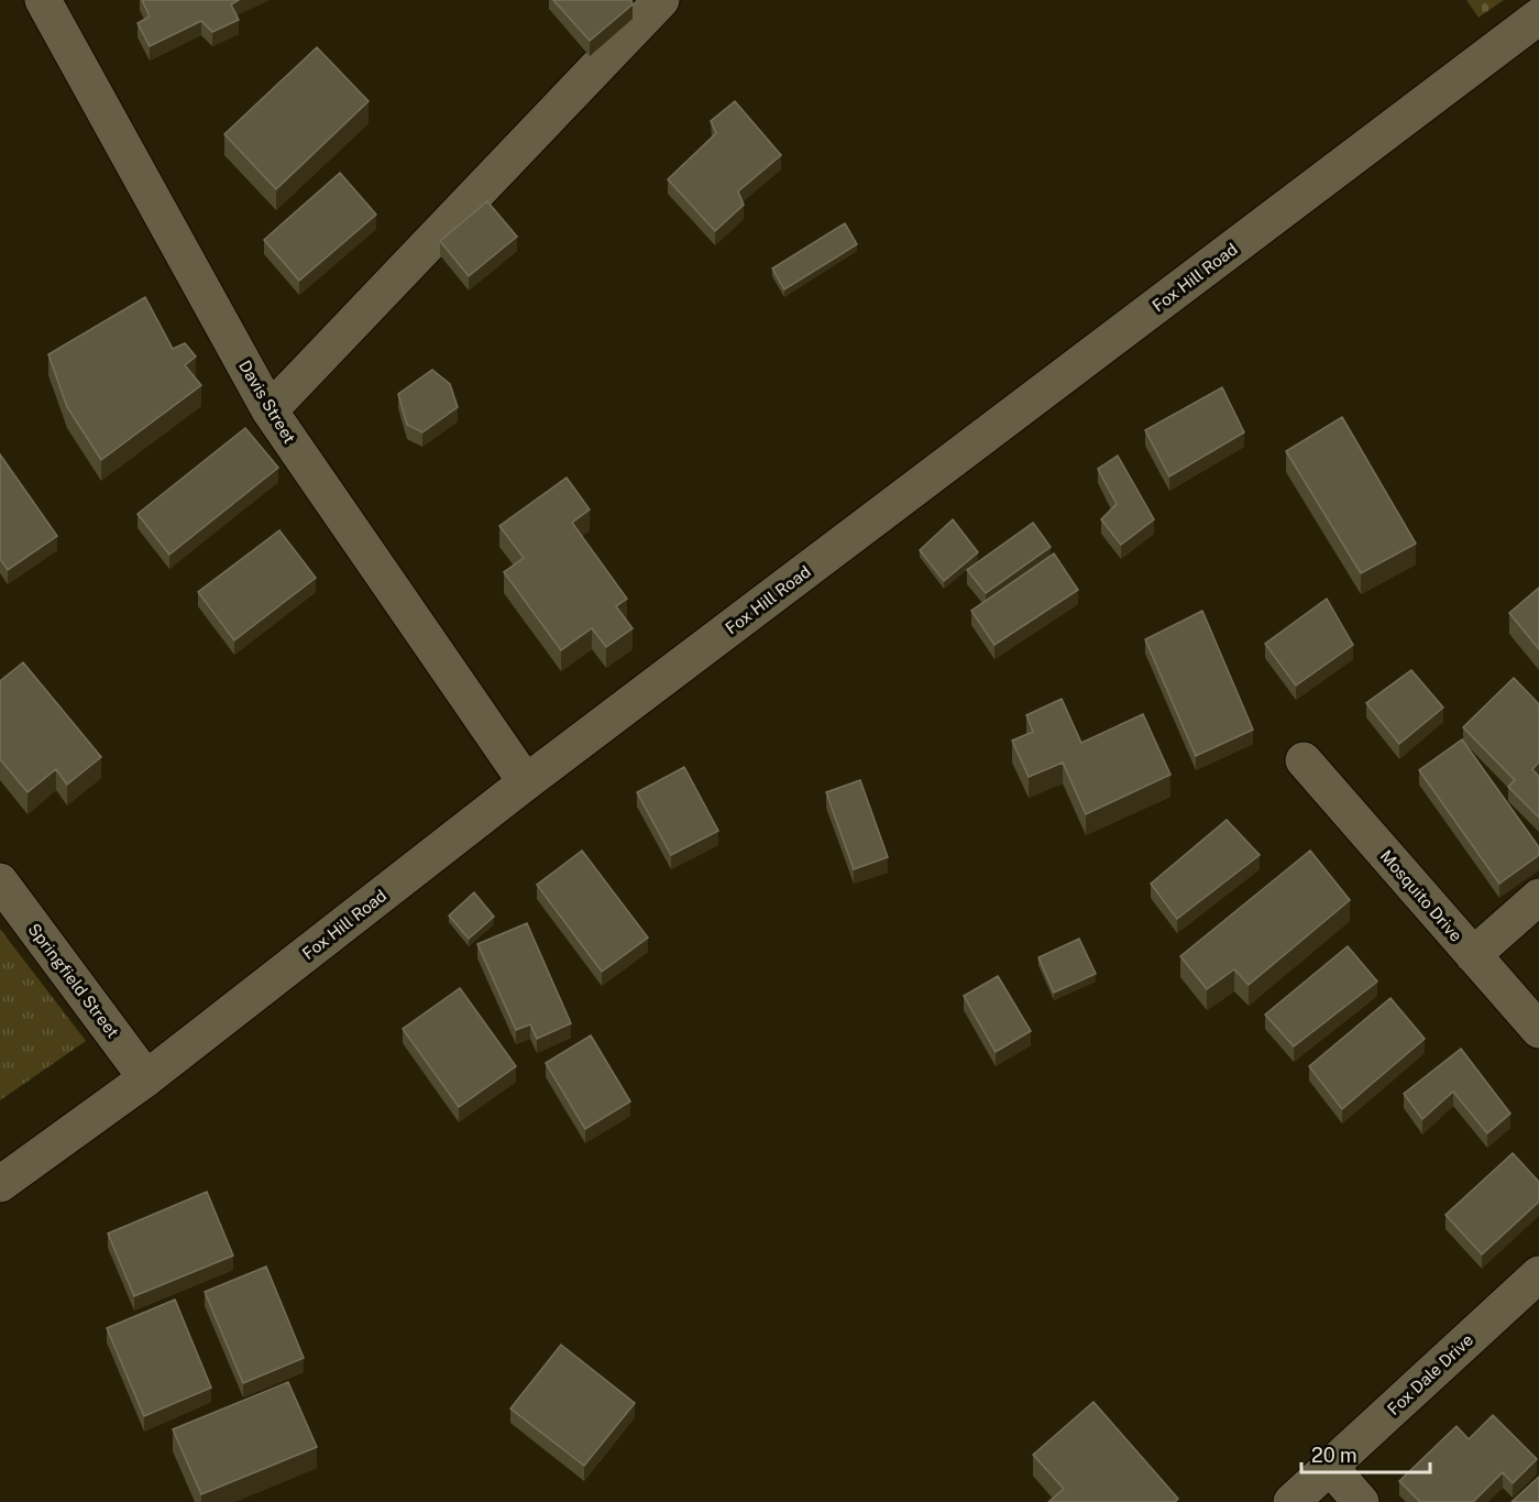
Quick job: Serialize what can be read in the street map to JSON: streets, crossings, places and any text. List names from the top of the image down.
{
  "streets": {
    "street": [
      "Fox Hill Road",
      "Davis Street",
      "Mosquito Drive",
      "Springfield Street",
      "Fox Dale Drive"
    ]
  },
  "crossings": [
    ["Fox Hill Road", "Davis Street"],
    ["Fox Hill Road", "Springfield Street"]
  ],
  "scale_bar": "20 m"
}
